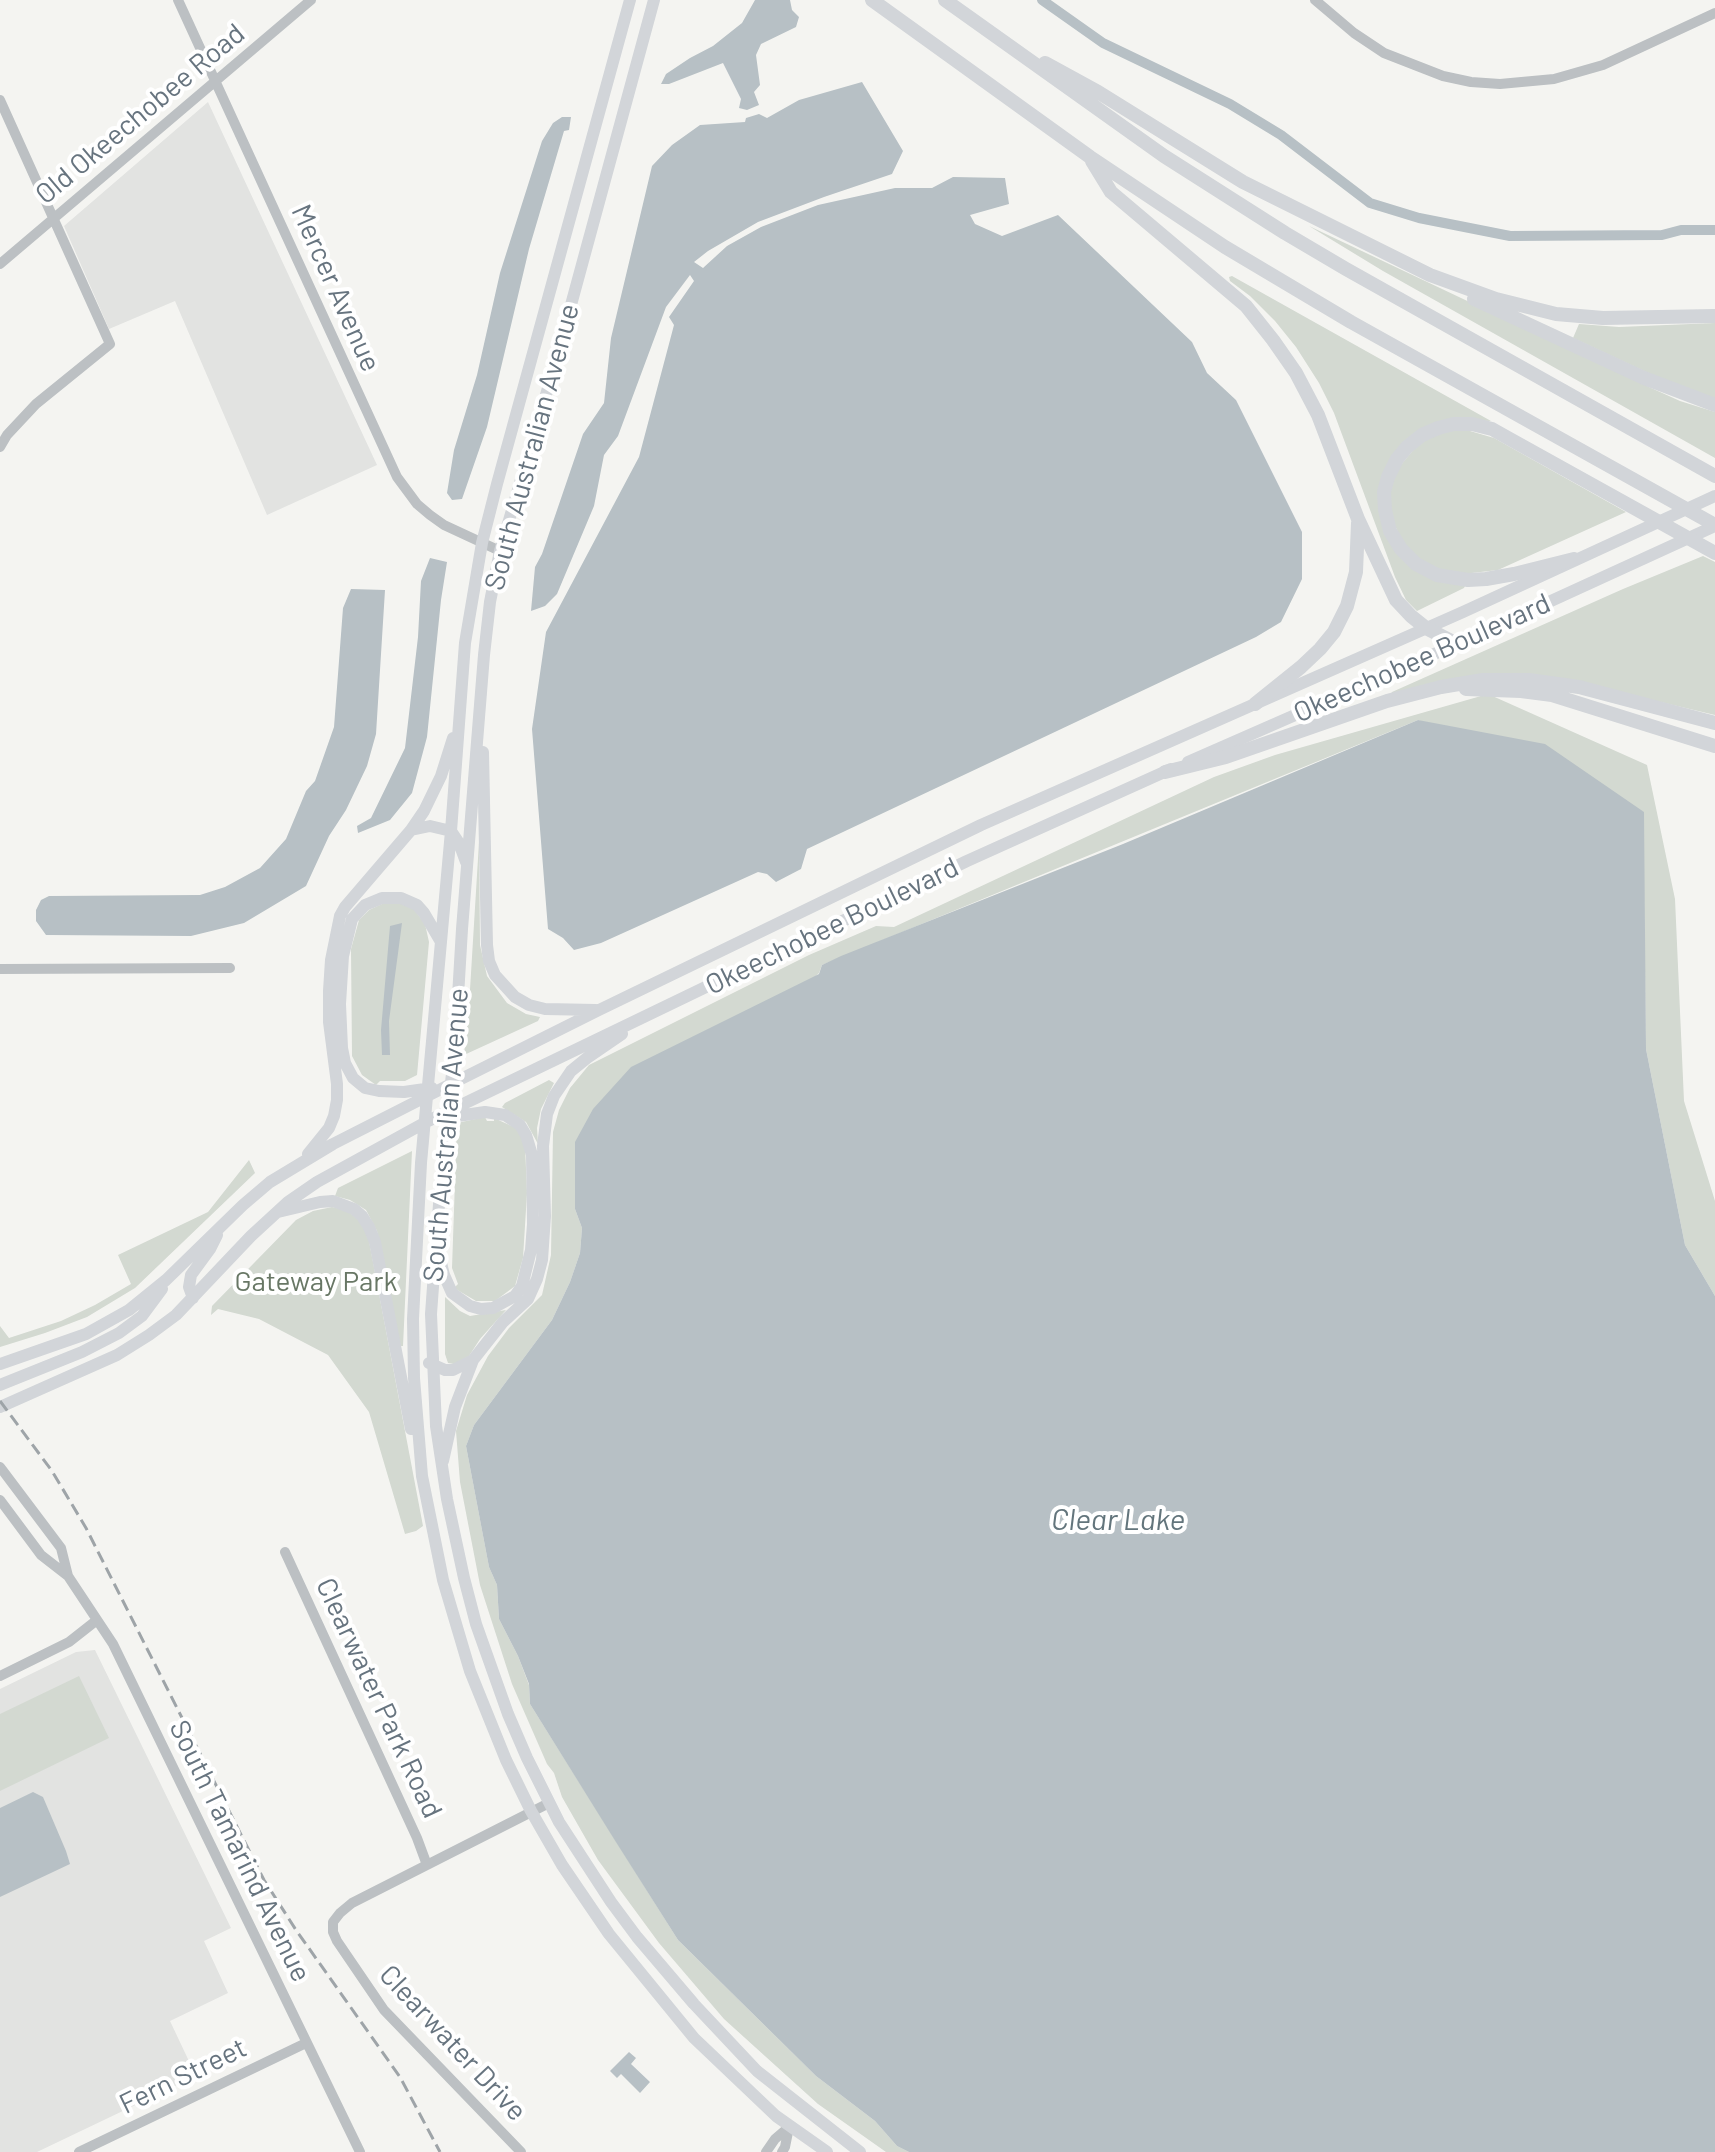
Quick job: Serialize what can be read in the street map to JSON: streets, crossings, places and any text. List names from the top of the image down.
{
  "streets": {
    "main road": ["South Australian Avenue", "Okeechobee Boulevard"],
    "street": [
      "Old Okeechobee Road",
      "Mercer Avenue",
      "Clearwater Park Road",
      "South Tamarind Avenue",
      "Clearwater Drive",
      "Fern Street"
    ]
  },
  "crossings": [
    ["Old Okeechobee Road", "Mercer Avenue"],
    ["Mercer Avenue", "South Australian Avenue"],
    ["Clearwater Park Road", "Clearwater Drive"],
    ["South Tamarind Avenue", "Fern Street"]
  ],
  "water": ["Clear Lake"],
  "parks": ["Gateway Park"]
}
